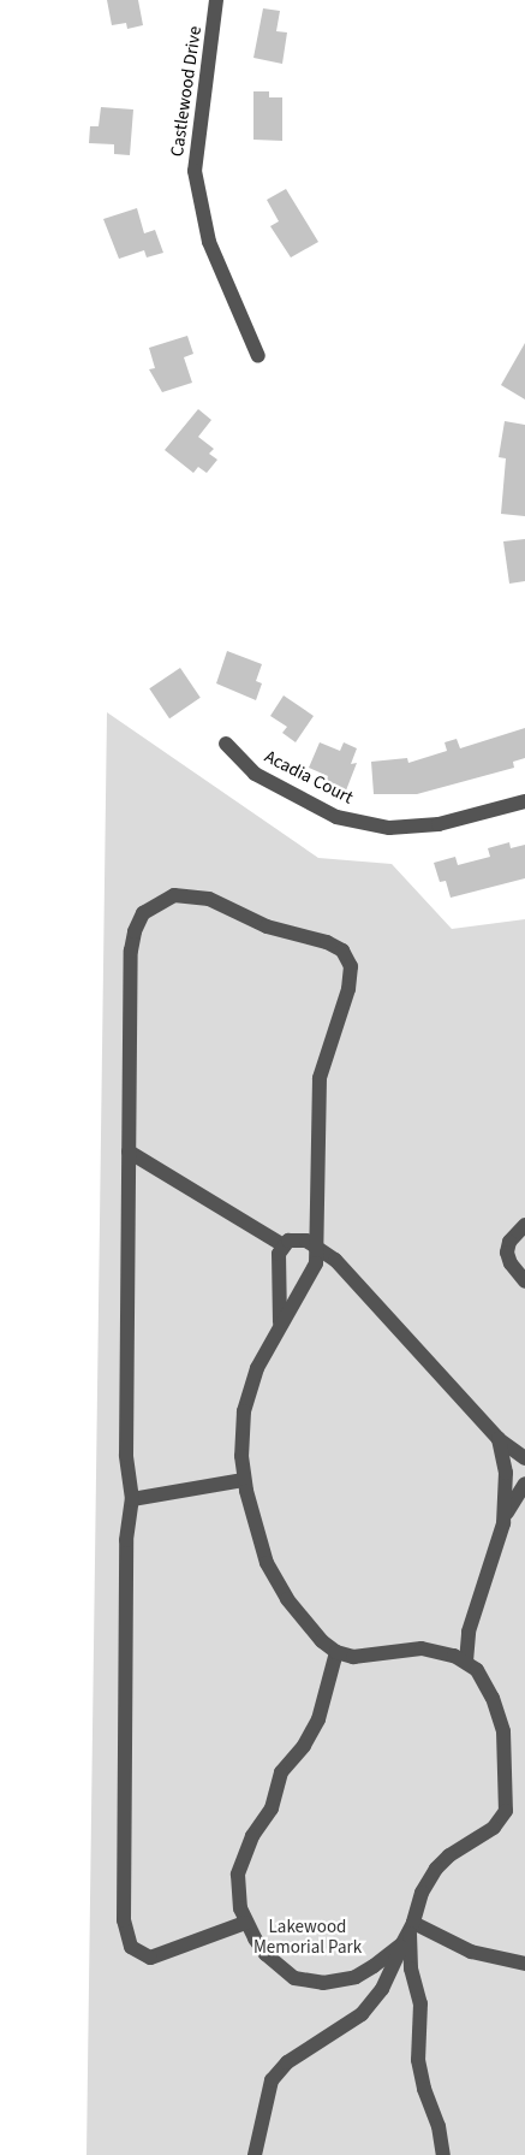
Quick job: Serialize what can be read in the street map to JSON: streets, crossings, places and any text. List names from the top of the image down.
{
  "streets": {
    "street": ["Castlewood Drive", "Acadia Court"]
  },
  "parks": ["Lakewood Memorial Park"]
}
